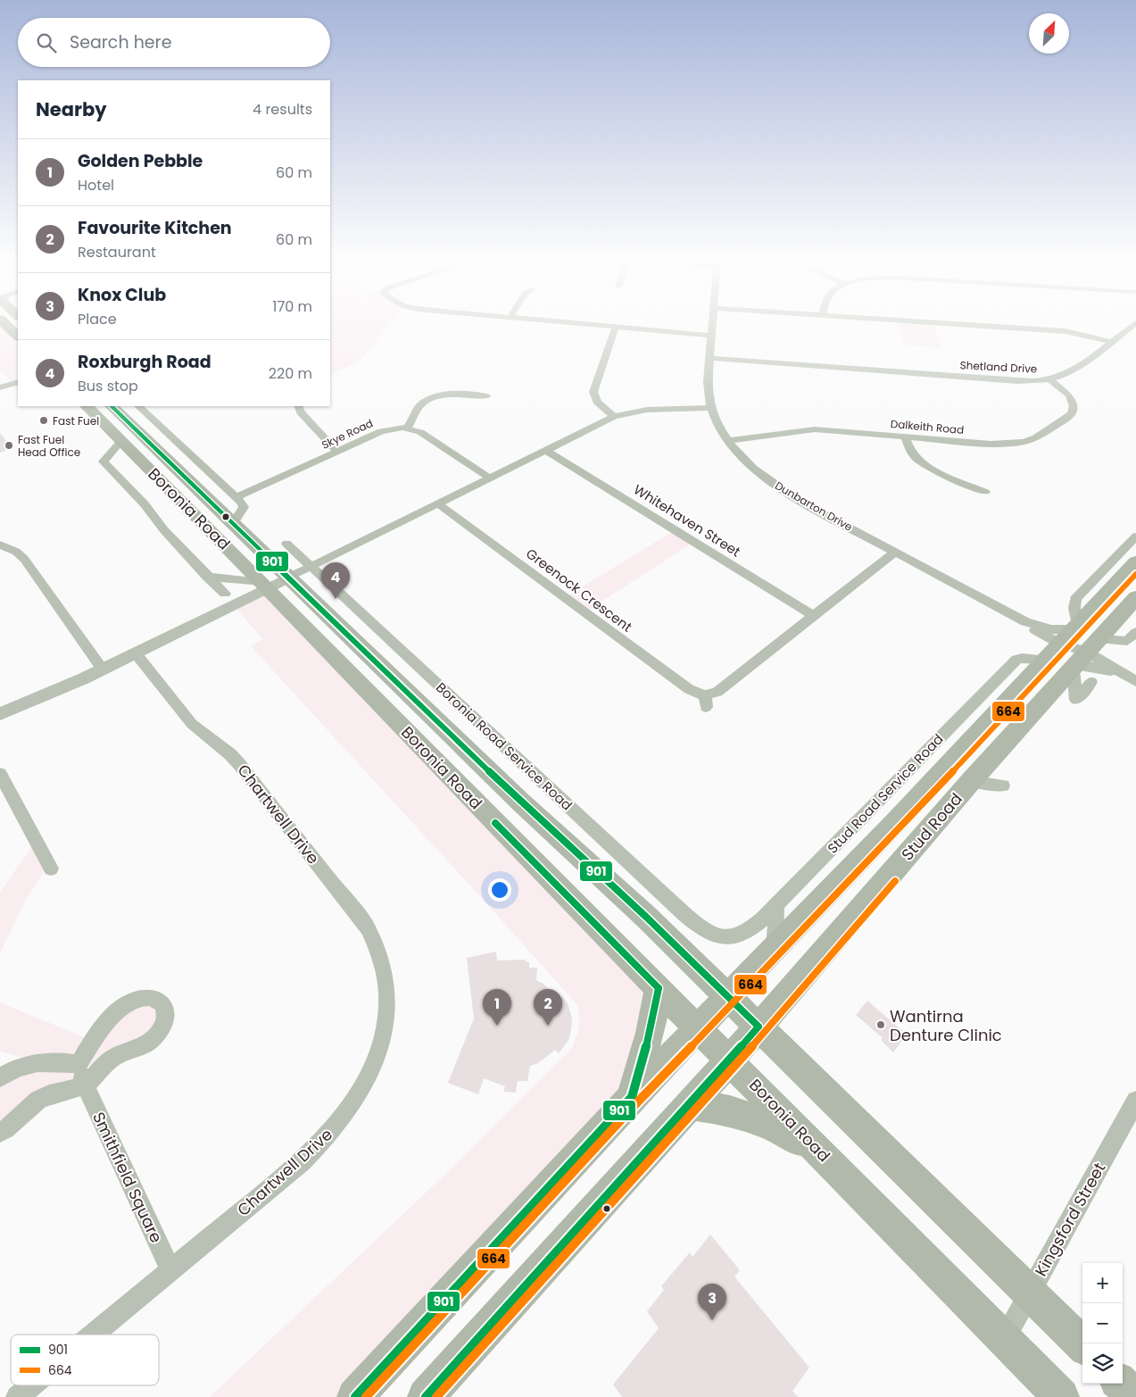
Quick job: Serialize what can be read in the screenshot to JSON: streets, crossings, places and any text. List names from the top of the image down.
{
  "streets": {
    "main road": ["Boronia Road", "Stud Road"],
    "street": [
      "Shetland Drive",
      "Dalkeith Road",
      "Skye Road",
      "Dunbarton Drive",
      "Whitehaven Street",
      "Greenock Crescent",
      "Boronia Road Service Road",
      "Stud Road Service Road",
      "Chartwell Drive",
      "Smithfield Square",
      "Kingsford Street"
    ]
  },
  "crossings": [
    ["Shetland Drive", "Dalkeith Road"],
    ["Shetland Drive", "Dunbarton Drive"],
    ["Dalkeith Road", "Dunbarton Drive"],
    ["Skye Road", "Boronia Road"],
    ["Dunbarton Drive", "Greenock Crescent"],
    ["Dunbarton Drive", "Stud Road"],
    ["Boronia Road", "Boronia Road Service Road"],
    ["Boronia Road", "Stud Road"],
    ["Boronia Road", "Kingsford Street"],
    ["Whitehaven Street", "Greenock Crescent"],
    ["Boronia Road Service Road", "Stud Road Service Road"],
    ["Stud Road Service Road", "Stud Road"],
    ["Chartwell Drive", "Smithfield Square"]
  ],
  "places": ["Fast Fuel", "Fast Fuel Head Office", "Wantirna Denture Clinic"],
  "lines": ["transit line 901", "transit line 664"],
  "legend": ["901", "664"],
  "north": "top right",
  "page": {
    "search": "Search here",
    "heading": ["Nearby", "4 results"],
    "list": [
      {
        "mark": "1",
        "name": "Golden Pebble",
        "note": "Hotel",
        "value": "60 m"
      },
      {
        "mark": "2",
        "name": "Favourite Kitchen",
        "note": "Restaurant",
        "value": "60 m"
      },
      {
        "mark": "3",
        "name": "Knox Club",
        "note": "Place",
        "value": "170 m"
      },
      {
        "mark": "4",
        "name": "Roxburgh Road",
        "note": "Bus stop",
        "value": "220 m"
      }
    ],
    "pins": [
      "4",
      "1",
      "2",
      "3"
    ],
    "map_buttons": ["+", "−"]
  }
}
